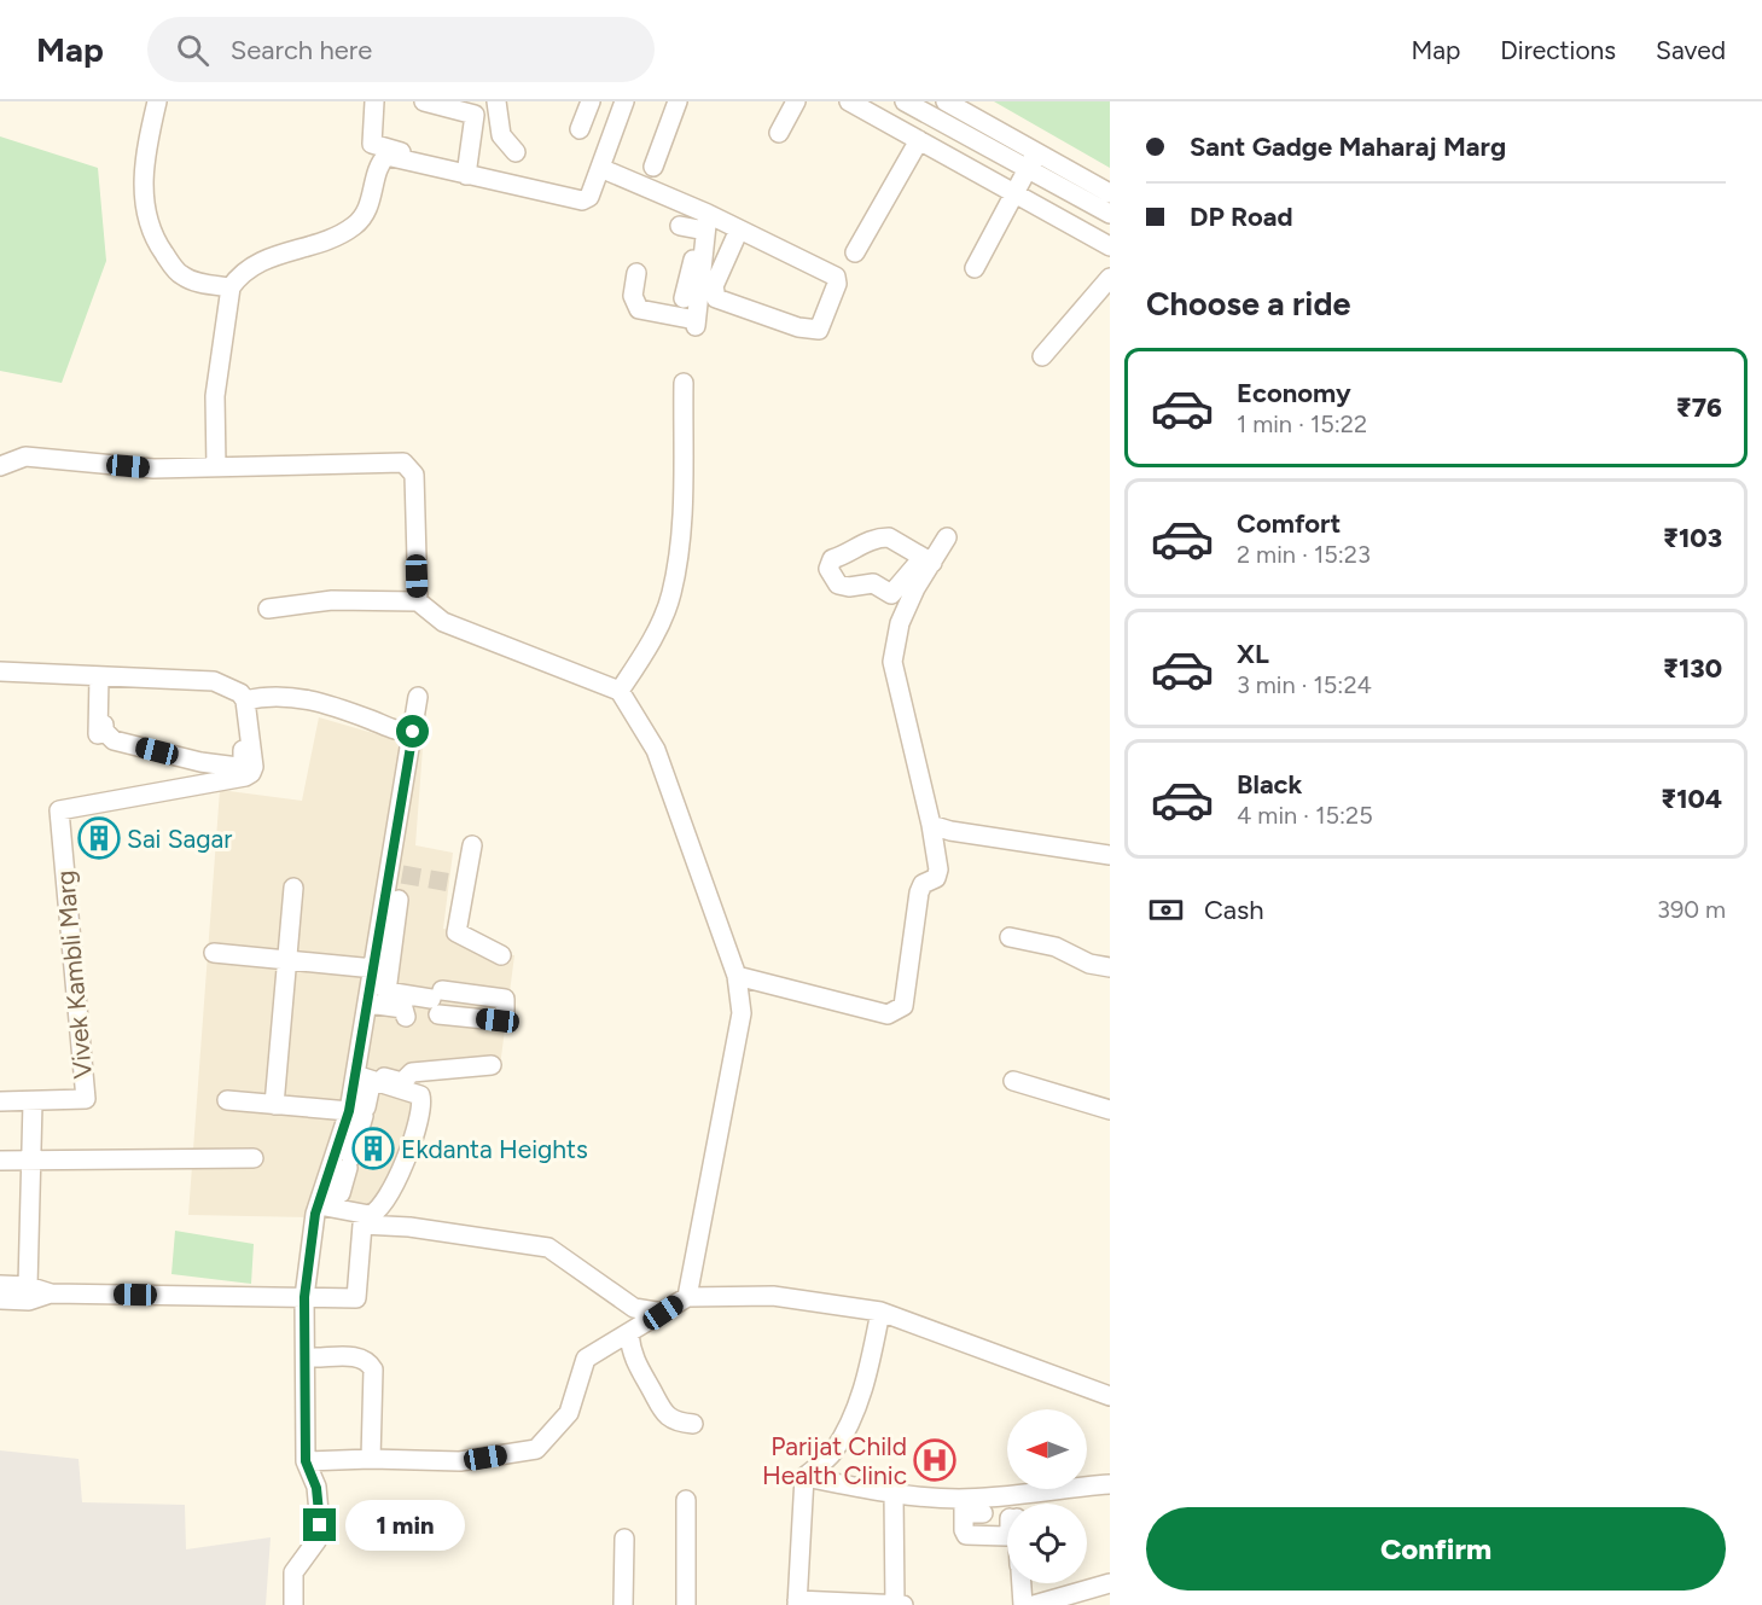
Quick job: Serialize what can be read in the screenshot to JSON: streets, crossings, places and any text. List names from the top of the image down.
{
  "streets": {
    "street": ["Vivek Kambli Marg"]
  },
  "places": {
    "building": ["Sai Sagar", "Ekdanta Heights"],
    "hospital": ["Parijat Child Health Clinic"]
  },
  "north": "left",
  "page": {
    "header": "Map",
    "search": "Search here",
    "nav": ["Map", "Directions", "Saved"],
    "banner": ["Sant Gadge Maharaj Marg", "DP Road"],
    "heading": "Choose a ride",
    "list": [
      {
        "name": "Economy",
        "note": "1 min · 15:22",
        "value": "₹76"
      },
      {
        "name": "Comfort",
        "note": "2 min · 15:23",
        "value": "₹103"
      },
      {
        "name": "XL",
        "note": "3 min · 15:24",
        "value": "₹130"
      },
      {
        "name": "Black",
        "note": "4 min · 15:25",
        "value": "₹104"
      }
    ],
    "pay": ["Cash", "390 m"],
    "buttons": "Confirm",
    "bubble": "1 min"
  }
}
